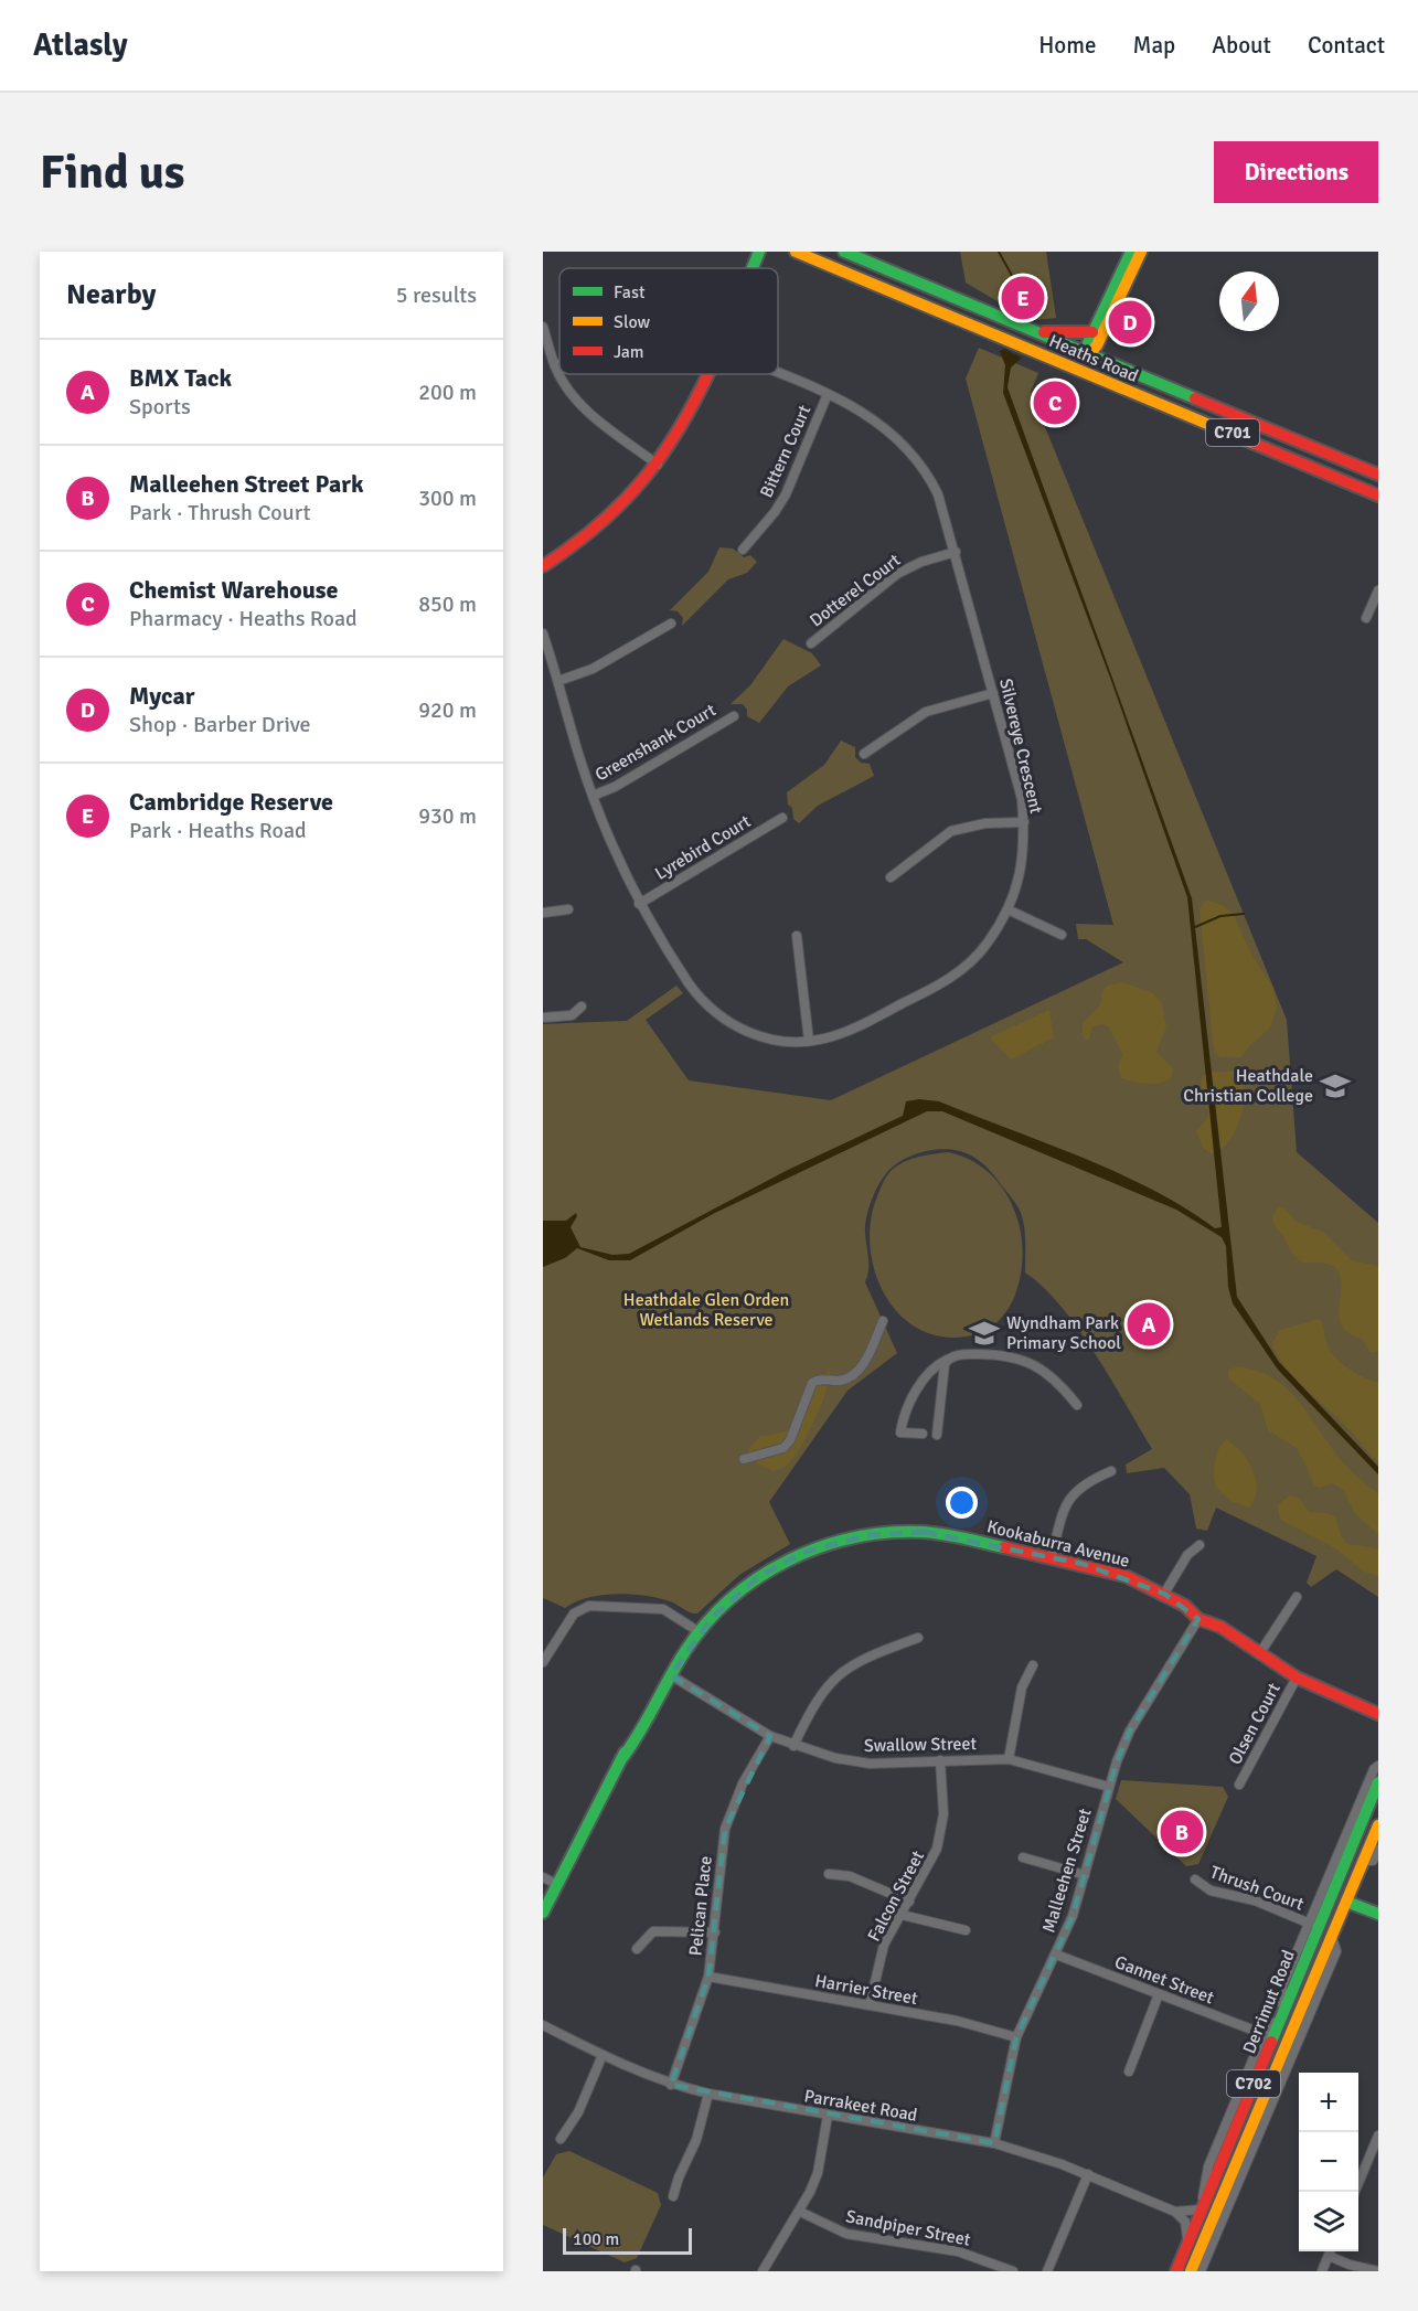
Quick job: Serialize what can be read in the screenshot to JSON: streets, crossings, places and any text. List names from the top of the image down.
{
  "streets": {
    "main road": [
      "Heaths Road",
      "C701",
      "Kookaburra Avenue",
      "Derrimut Road",
      "C702"
    ],
    "street": [
      "Bittern Court",
      "Dotterel Court",
      "Greenshank Court",
      "Silvereye Crescent",
      "Lyrebird Court",
      "Olsen Court",
      "Swallow Street",
      "Malleehen Street",
      "Thrush Court",
      "Falcon Street",
      "Pelican Place",
      "Gannet Street",
      "Harrier Street",
      "Parrakeet Road",
      "Sandpiper Street"
    ]
  },
  "crossings": [
    ["Bittern Court", "Silvereye Crescent"],
    ["Dotterel Court", "Silvereye Crescent"],
    ["Greenshank Court", "Silvereye Crescent"],
    ["Silvereye Crescent", "Lyrebird Court"],
    ["Kookaburra Avenue", "Olsen Court"],
    ["Kookaburra Avenue", "Swallow Street"],
    ["Kookaburra Avenue", "Malleehen Street"],
    ["Swallow Street", "Malleehen Street"],
    ["Swallow Street", "Falcon Street"],
    ["Swallow Street", "Pelican Place"],
    ["Malleehen Street", "Gannet Street"],
    ["Malleehen Street", "Harrier Street"],
    ["Malleehen Street", "Parrakeet Road"],
    ["Falcon Street", "Harrier Street"],
    ["Pelican Place", "Harrier Street"],
    ["Pelican Place", "Parrakeet Road"],
    ["Gannet Street", "Derrimut Road"],
    ["Derrimut Road", "Parrakeet Road"]
  ],
  "parks": ["Heathdale Glen Orden Wetlands Reserve"],
  "places": {
    "school or university": ["Heathdale Christian College", "Wyndham Park Primary School"]
  },
  "legend": ["Fast", "Slow", "Jam"],
  "scale_bar": "100 m",
  "north": "top",
  "page": {
    "header": "Atlasly",
    "nav": [
      "Home",
      "Map",
      "About",
      "Contact"
    ],
    "buttons": "Directions",
    "title": "Find us",
    "heading": ["Nearby", "5 results"],
    "pins": [
      "E",
      "D",
      "C",
      "A",
      "B"
    ],
    "list": [
      {
        "mark": "A",
        "name": "BMX Tack",
        "note": "Sports",
        "value": "200 m"
      },
      {
        "mark": "B",
        "name": "Malleehen Street Park",
        "note": "Park · Thrush Court",
        "value": "300 m"
      },
      {
        "mark": "C",
        "name": "Chemist Warehouse",
        "note": "Pharmacy · Heaths Road",
        "value": "850 m"
      },
      {
        "mark": "D",
        "name": "Mycar",
        "note": "Shop · Barber Drive",
        "value": "920 m"
      },
      {
        "mark": "E",
        "name": "Cambridge Reserve",
        "note": "Park · Heaths Road",
        "value": "930 m"
      }
    ],
    "map_buttons": ["+", "−"],
    "scale": "100 m"
  }
}
